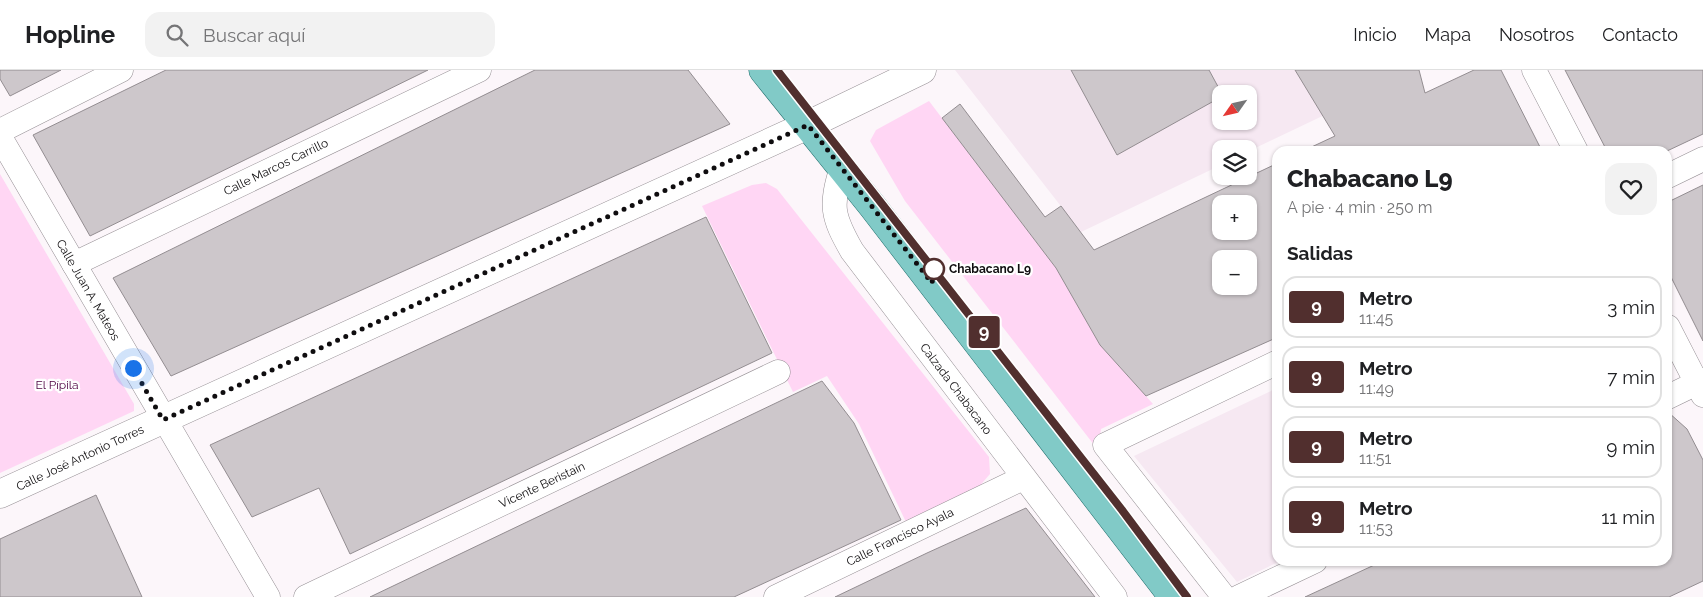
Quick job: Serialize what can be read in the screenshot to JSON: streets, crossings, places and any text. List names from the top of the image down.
{
  "streets": {
    "street": [
      "Calle Marcos Carrillo",
      "Calle Juan A. Mateos",
      "Calzada Chabacano",
      "Calle José Antonio Torres",
      "Vicente Beristain",
      "Calle Francisco Ayala"
    ]
  },
  "crossings": [
    ["Calle Marcos Carrillo", "Calle Juan A. Mateos"],
    ["Calle Juan A. Mateos", "Calle José Antonio Torres"],
    ["Calzada Chabacano", "Calle Francisco Ayala"]
  ],
  "parks": ["El Pípila"],
  "places": ["Chabacano L9"],
  "lines": ["metro line 9"],
  "north": "bottom left",
  "page": {
    "header": "Hopline",
    "search": "Buscar aquí",
    "nav": [
      "Inicio",
      "Mapa",
      "Nosotros",
      "Contacto"
    ],
    "on_map": "9",
    "map_buttons": ["+", "−"],
    "heading": [
      ["Chabacano L9", "A pie · 4 min · 250 m"],
      "Salidas"
    ],
    "list": [
      {
        "mark": "9",
        "name": "Metro",
        "note": "11:45",
        "value": "3 min"
      },
      {
        "mark": "9",
        "name": "Metro",
        "note": "11:49",
        "value": "7 min"
      },
      {
        "mark": "9",
        "name": "Metro",
        "note": "11:51",
        "value": "9 min"
      },
      {
        "mark": "9",
        "name": "Metro",
        "note": "11:53",
        "value": "11 min"
      }
    ]
  }
}
